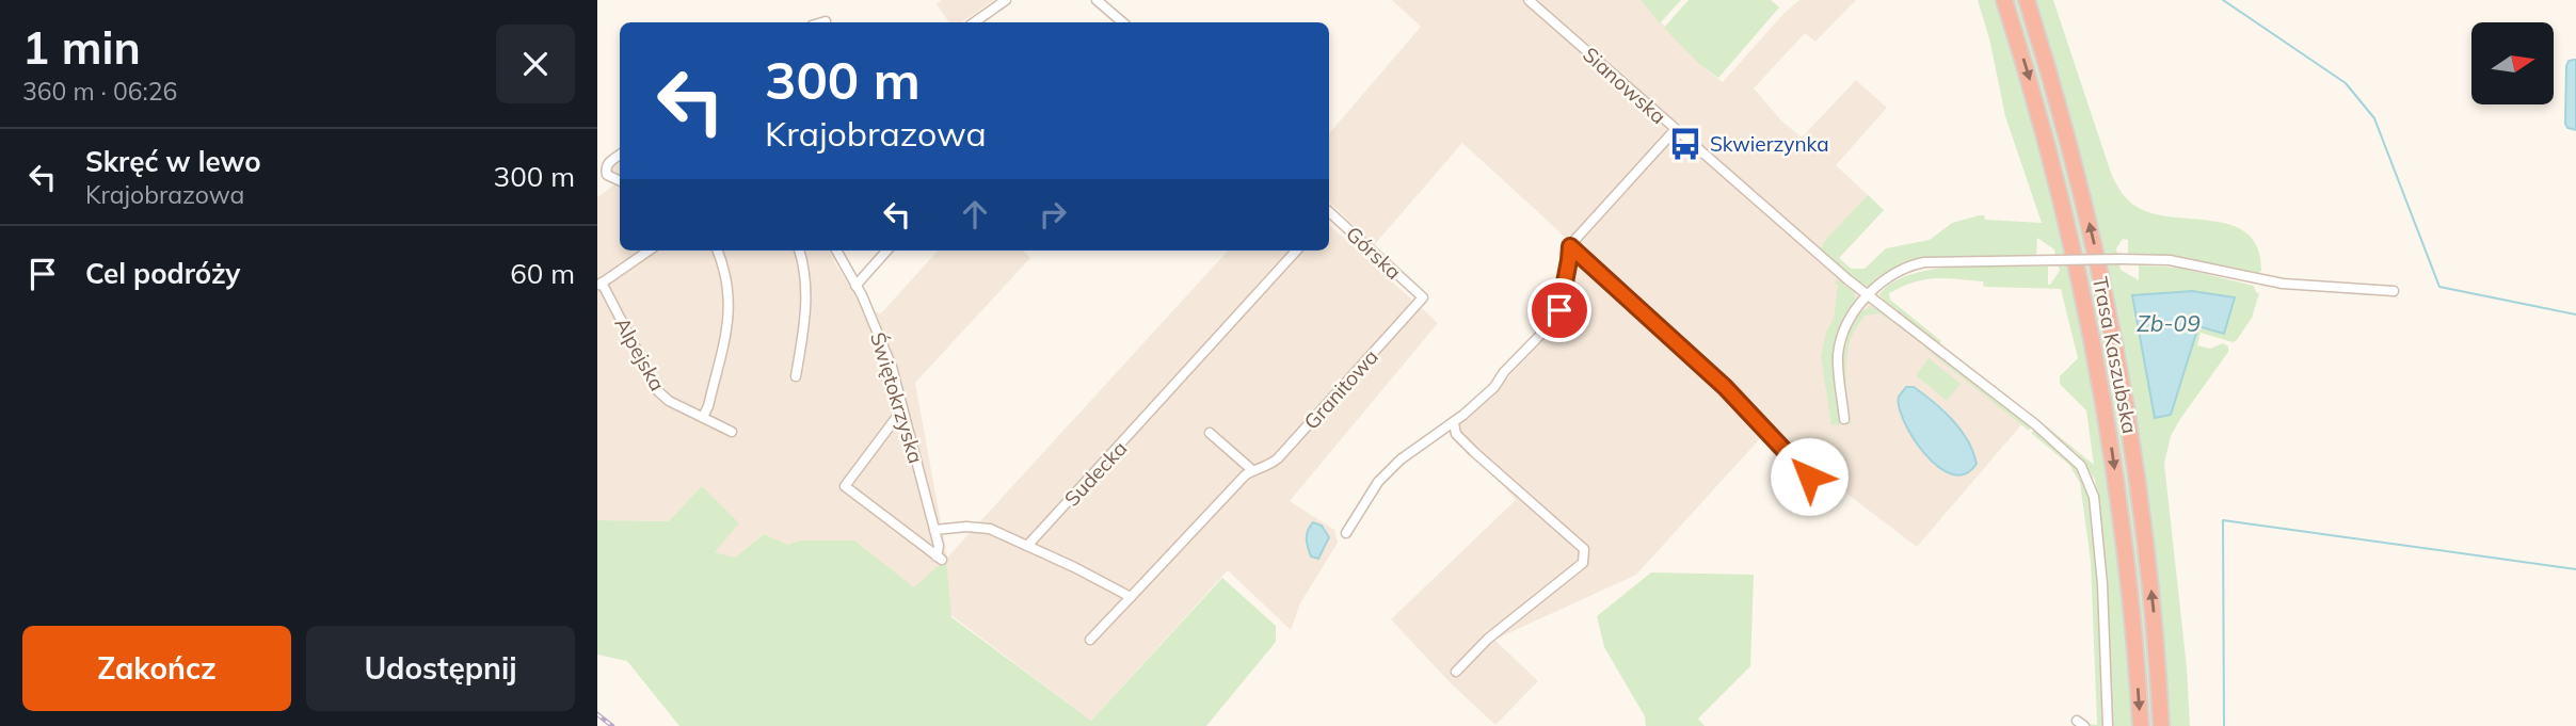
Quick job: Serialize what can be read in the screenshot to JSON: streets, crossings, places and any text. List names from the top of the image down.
{
  "streets": {
    "highway": ["Trasa Kaszubska"],
    "street": [
      "Sianowska",
      "Górska",
      "Alpejska",
      "Granitowa",
      "Świętokrzyska",
      "Sudecka"
    ]
  },
  "crossings": [
    ["Górska", "Granitowa"]
  ],
  "water": ["Zb-09"],
  "places": {
    "bus stop": ["Skwierzynka"]
  },
  "north": "right",
  "page": {
    "heading": ["1 min", "360 m · 06:26"],
    "turn": ["300 m", "Krajobrazowa"],
    "list": [
      {
        "name": "Skręć w lewo",
        "note": "Krajobrazowa",
        "value": "300 m"
      },
      {
        "name": "Cel podróży",
        "value": "60 m"
      }
    ],
    "buttons": ["Zakończ", "Udostępnij"]
  }
}
